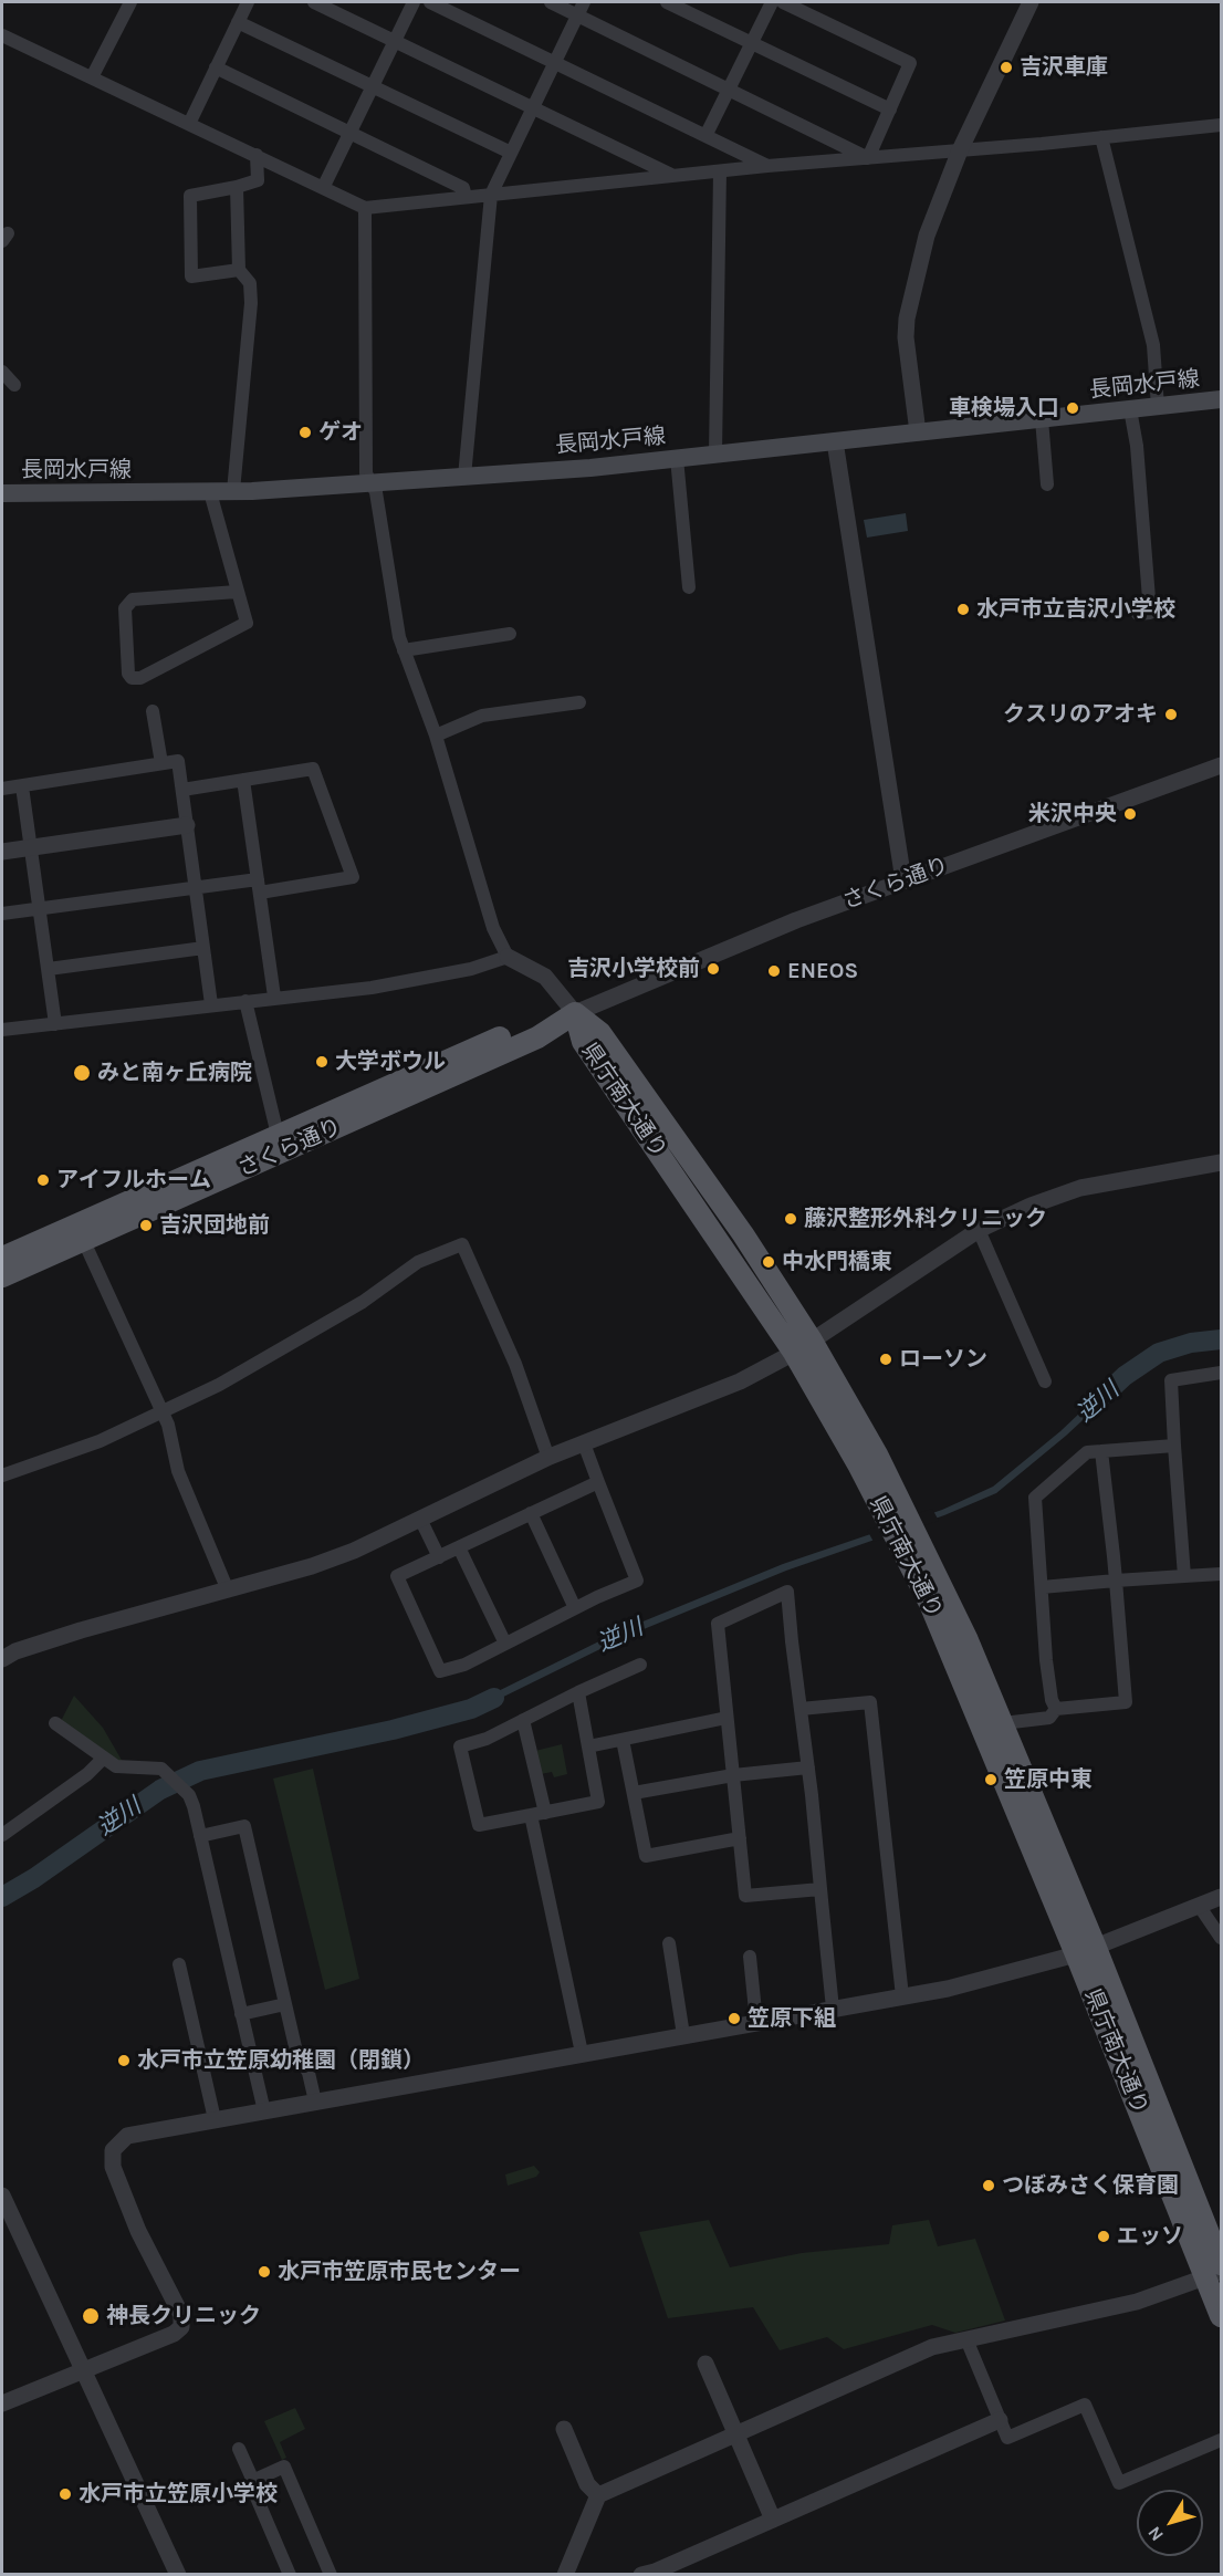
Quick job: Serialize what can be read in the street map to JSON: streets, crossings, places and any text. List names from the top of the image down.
{
  "streets": {
    "main road": ["長岡水戸線", "さくら通り", "県庁南大通り"]
  },
  "crossings": [
    ["さくら通り", "県庁南大通り"]
  ],
  "water": ["逆川"],
  "places": [
    "吉沢車庫",
    "車検場入口",
    "ゲオ",
    "水戸市立吉沢小学校",
    "クスリのアオキ",
    "米沢中央",
    "吉沢小学校前",
    "ENEOS",
    "大学ボウル",
    "みと南ヶ丘病院",
    "アイフルホーム",
    "藤沢整形外科クリニック",
    "吉沢団地前",
    "中水門橋東",
    "ローソン",
    "笠原中東",
    "笠原下組",
    "水戸市立笠原幼稚園（閉鎖）",
    "つぼみさく保育園",
    "エッソ",
    "水戸市笠原市民センター",
    "神長クリニック",
    "水戸市立笠原小学校"
  ],
  "north": "bottom left"
}
